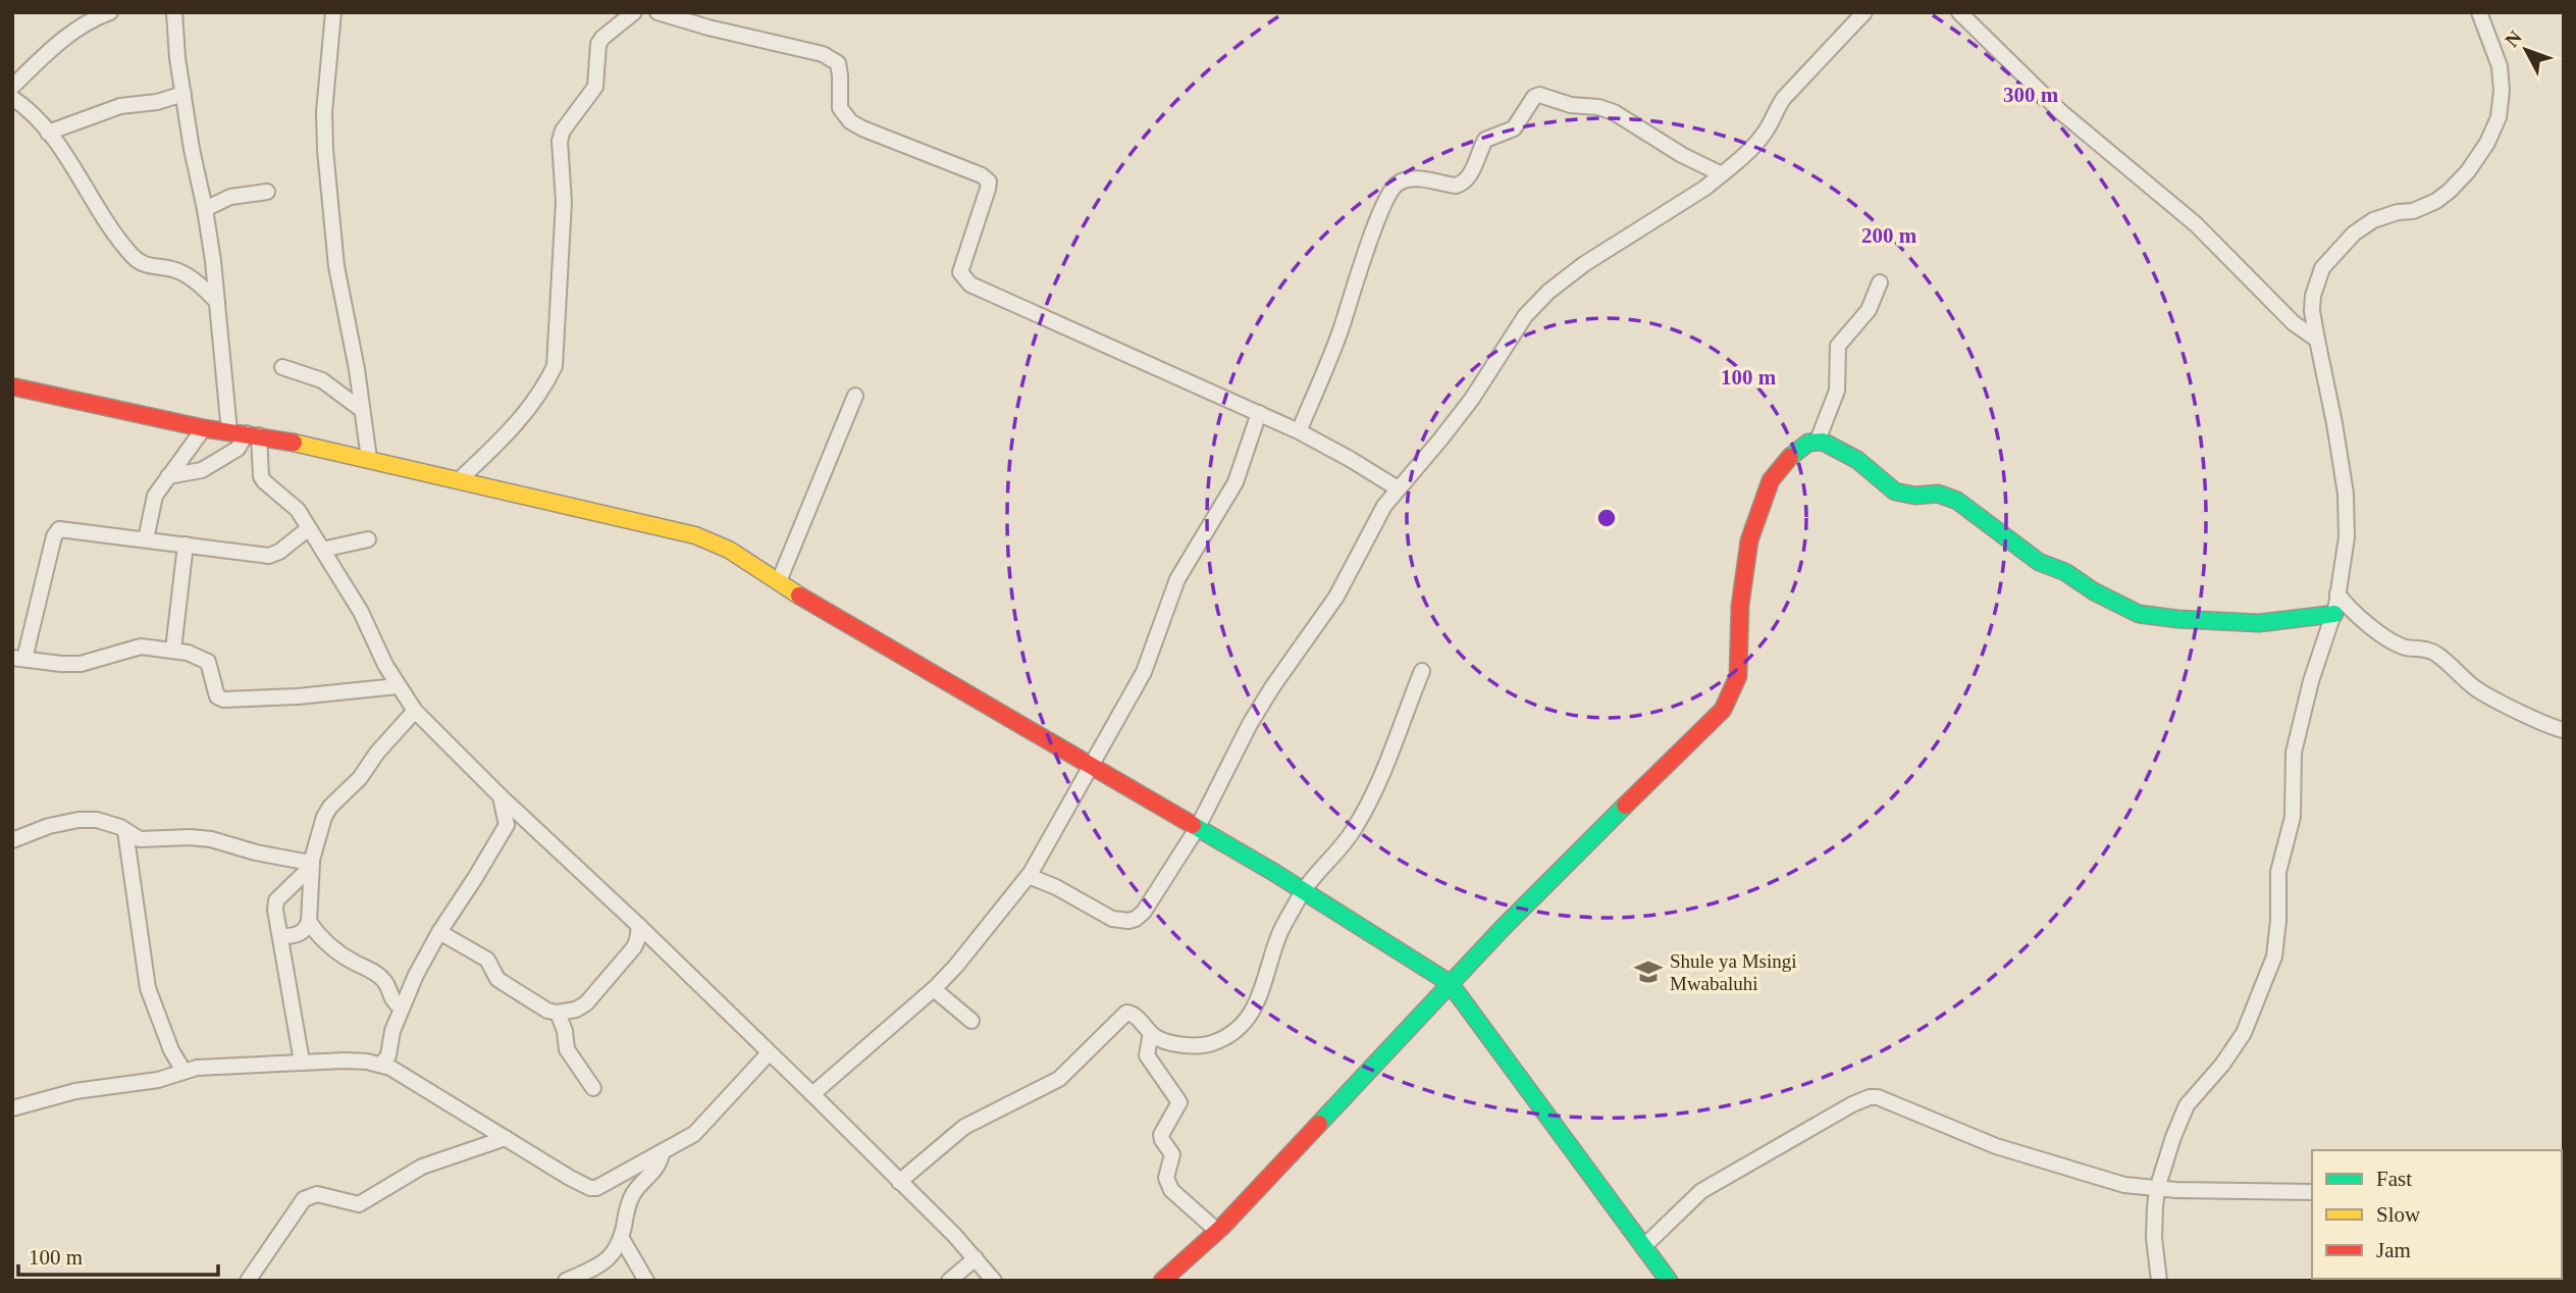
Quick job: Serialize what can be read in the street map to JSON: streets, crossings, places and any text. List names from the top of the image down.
{
  "places": {
    "school or university": ["Shule ya Msingi Mwabaluhi"]
  },
  "legend": ["Fast", "Slow", "Jam"],
  "scale_bar": "100 m",
  "north": "top left",
  "rings": ["300 m", "200 m", "100 m"]
}
